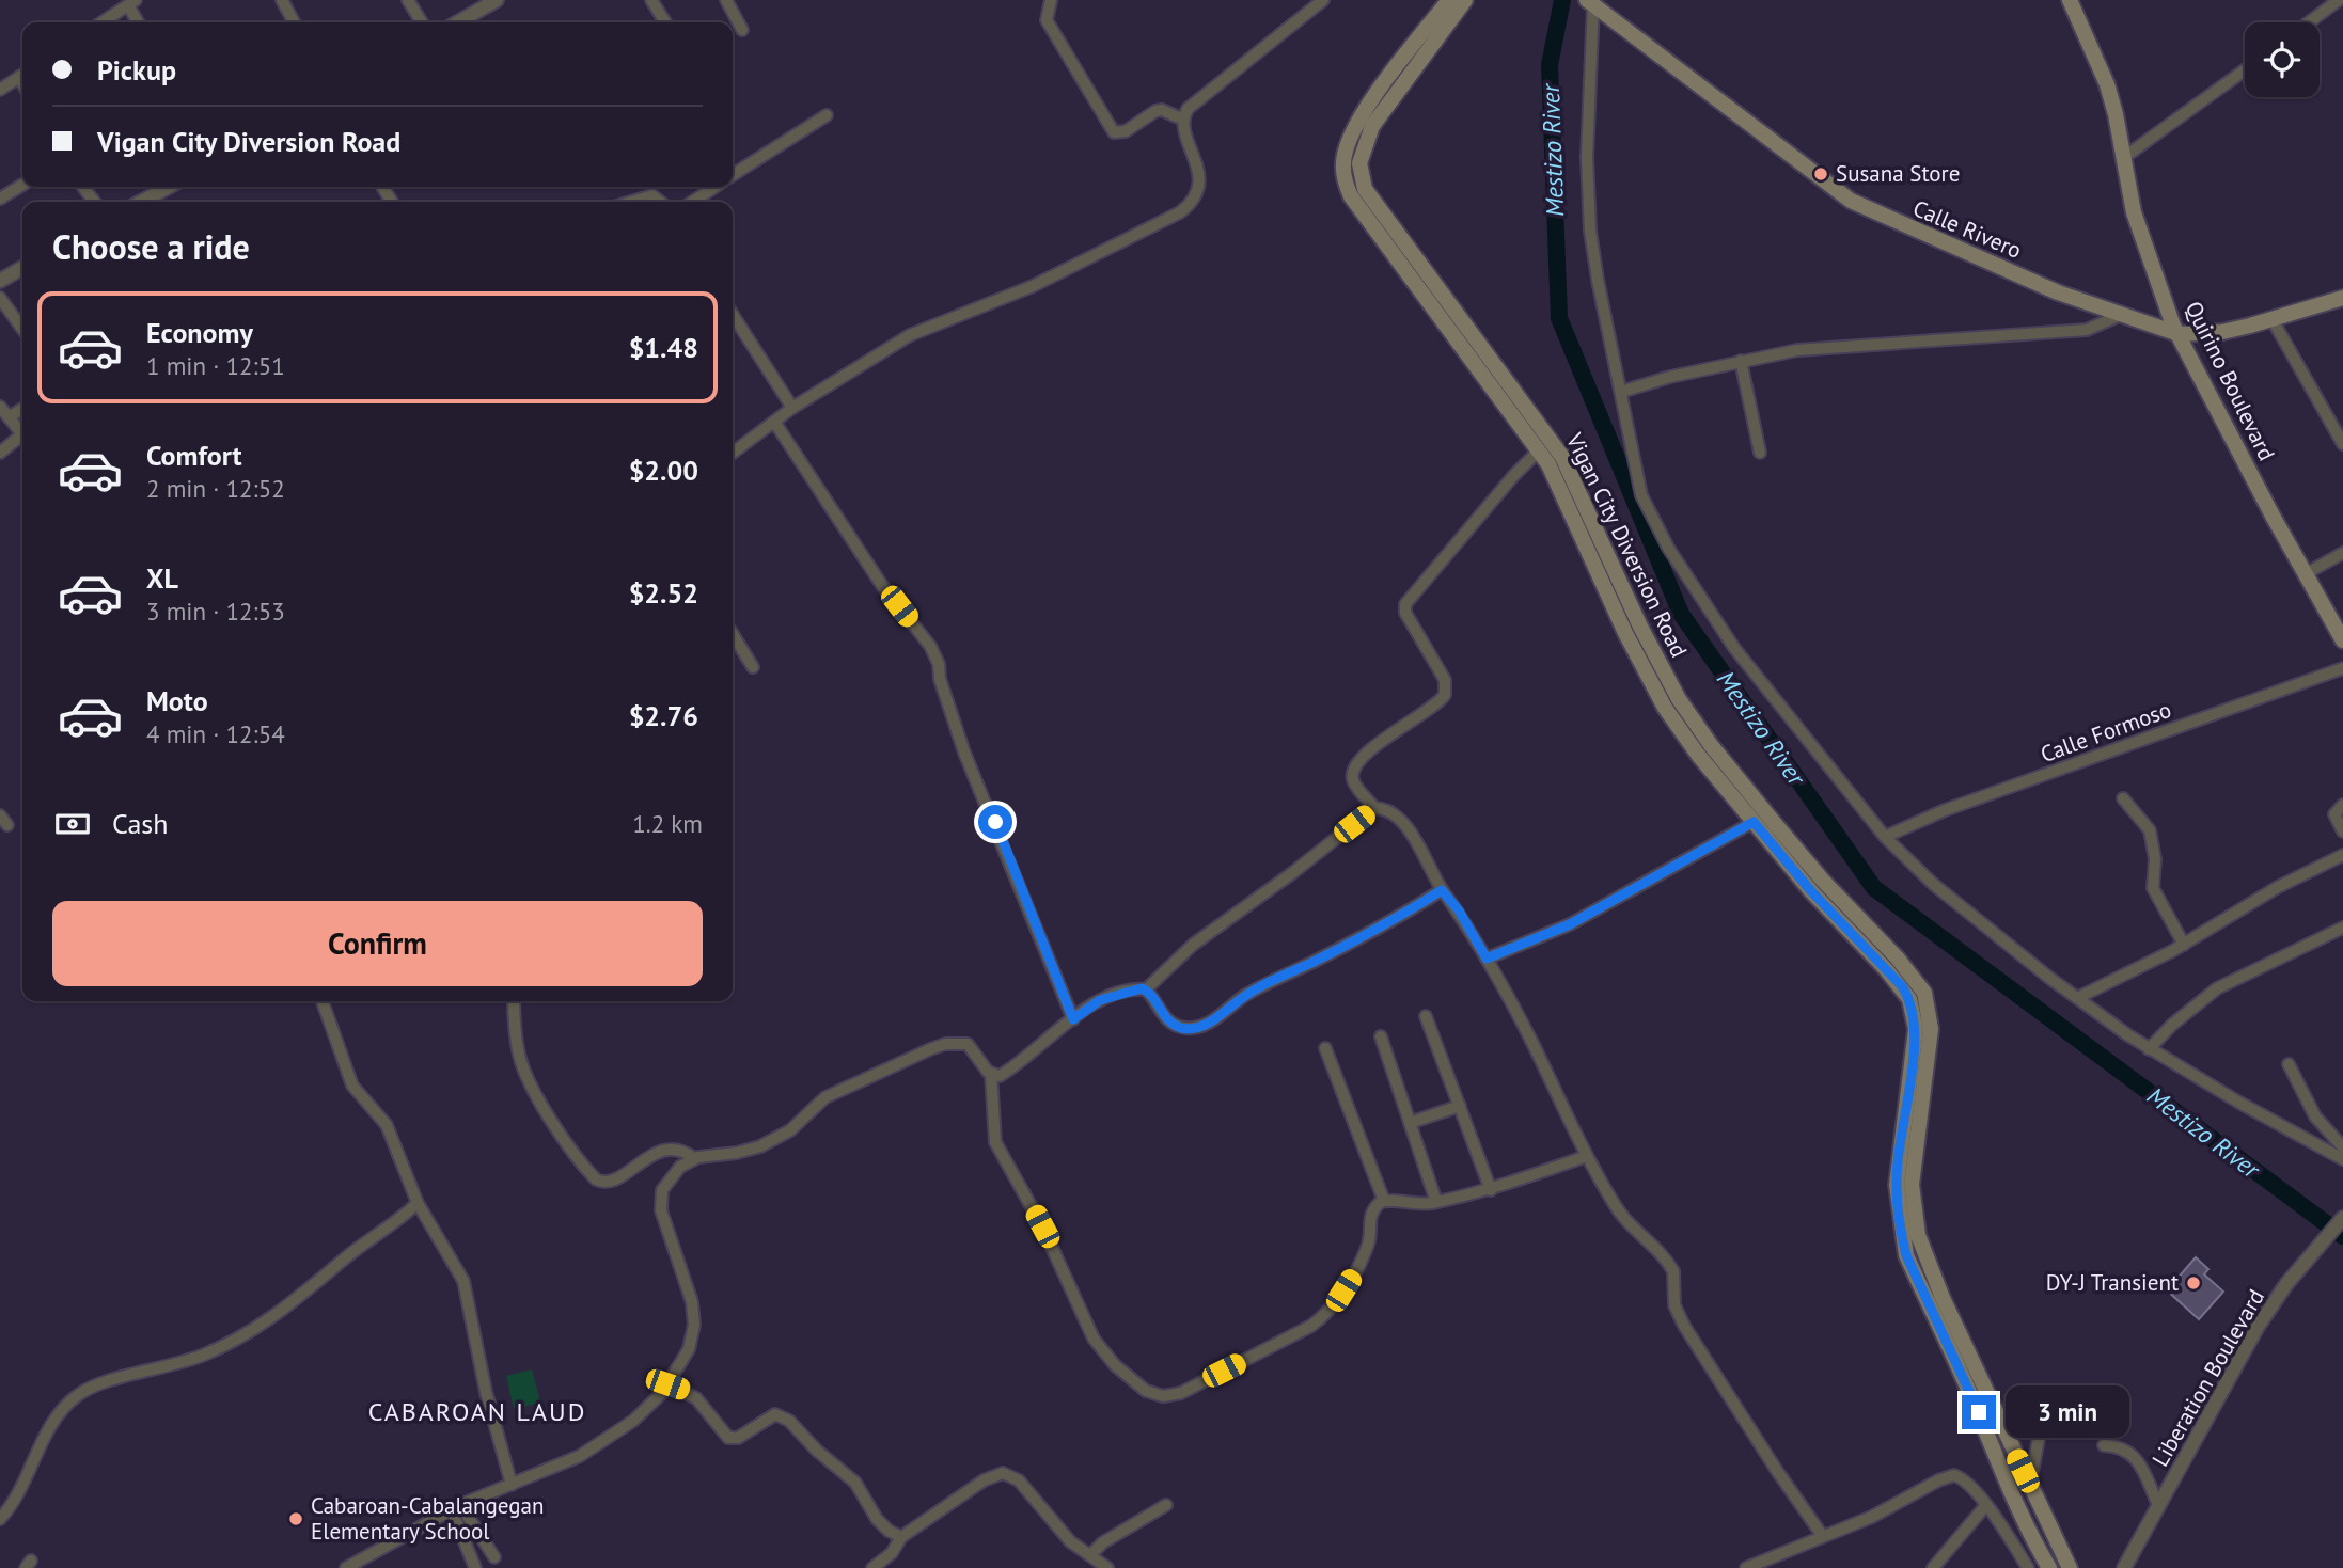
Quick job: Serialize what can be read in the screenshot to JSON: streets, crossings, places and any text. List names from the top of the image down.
{
  "streets": {
    "main road": ["Calle Rivero", "Quirino Boulevard", "Vigan City Diversion Road"],
    "street": ["Calle Formoso", "Liberation Boulevard"]
  },
  "crossings": [
    ["Calle Rivero", "Quirino Boulevard"]
  ],
  "districts": ["CABAROAN LAUD"],
  "water": ["Mestizo River"],
  "places": ["Susana Store", "DY-J Transient", "Cabaroan-Cabalangegan Elementary School"],
  "page": {
    "banner": ["Pickup", "Vigan City Diversion Road"],
    "heading": "Choose a ride",
    "list": [
      {
        "name": "Economy",
        "note": "1 min · 12:51",
        "value": "$1.48"
      },
      {
        "name": "Comfort",
        "note": "2 min · 12:52",
        "value": "$2.00"
      },
      {
        "name": "XL",
        "note": "3 min · 12:53",
        "value": "$2.52"
      },
      {
        "name": "Moto",
        "note": "4 min · 12:54",
        "value": "$2.76"
      }
    ],
    "pay": ["Cash", "1.2 km"],
    "buttons": "Confirm",
    "bubble": "3 min"
  }
}
